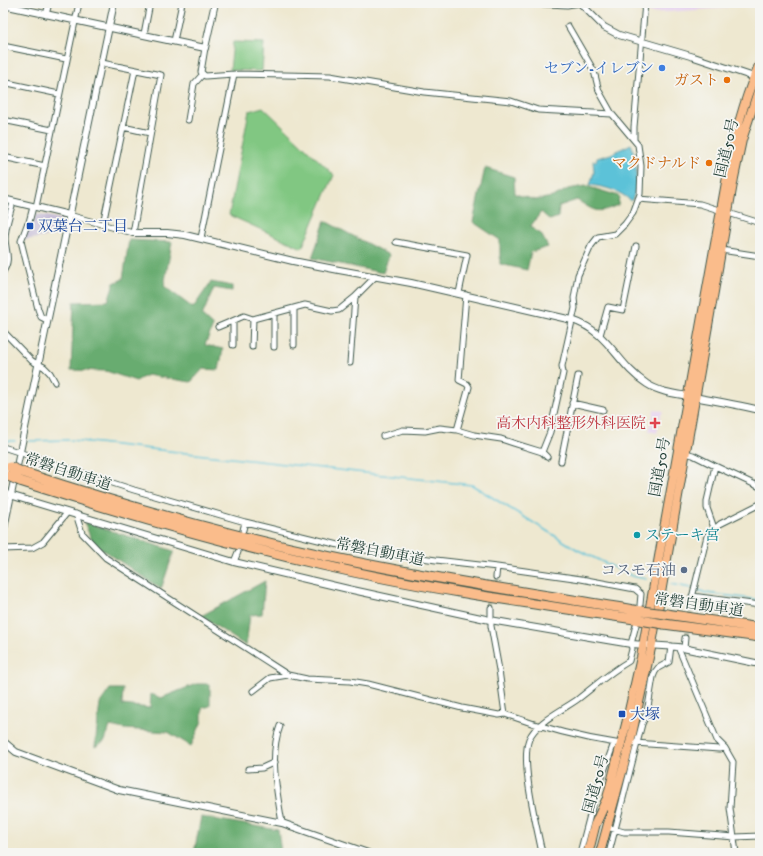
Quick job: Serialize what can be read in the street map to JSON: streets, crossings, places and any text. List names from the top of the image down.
{
  "streets": {
    "highway": ["国道50号", "常磐自動車道"]
  },
  "places": {
    "other": [
      "セブン-イレブン",
      "ガスト",
      "マクドナルド",
      "ステーキ宮",
      "コスモ石油"
    ],
    "transit": ["双葉台二丁目", "大塚"],
    "health": ["高木内科整形外科医院"]
  }
}
